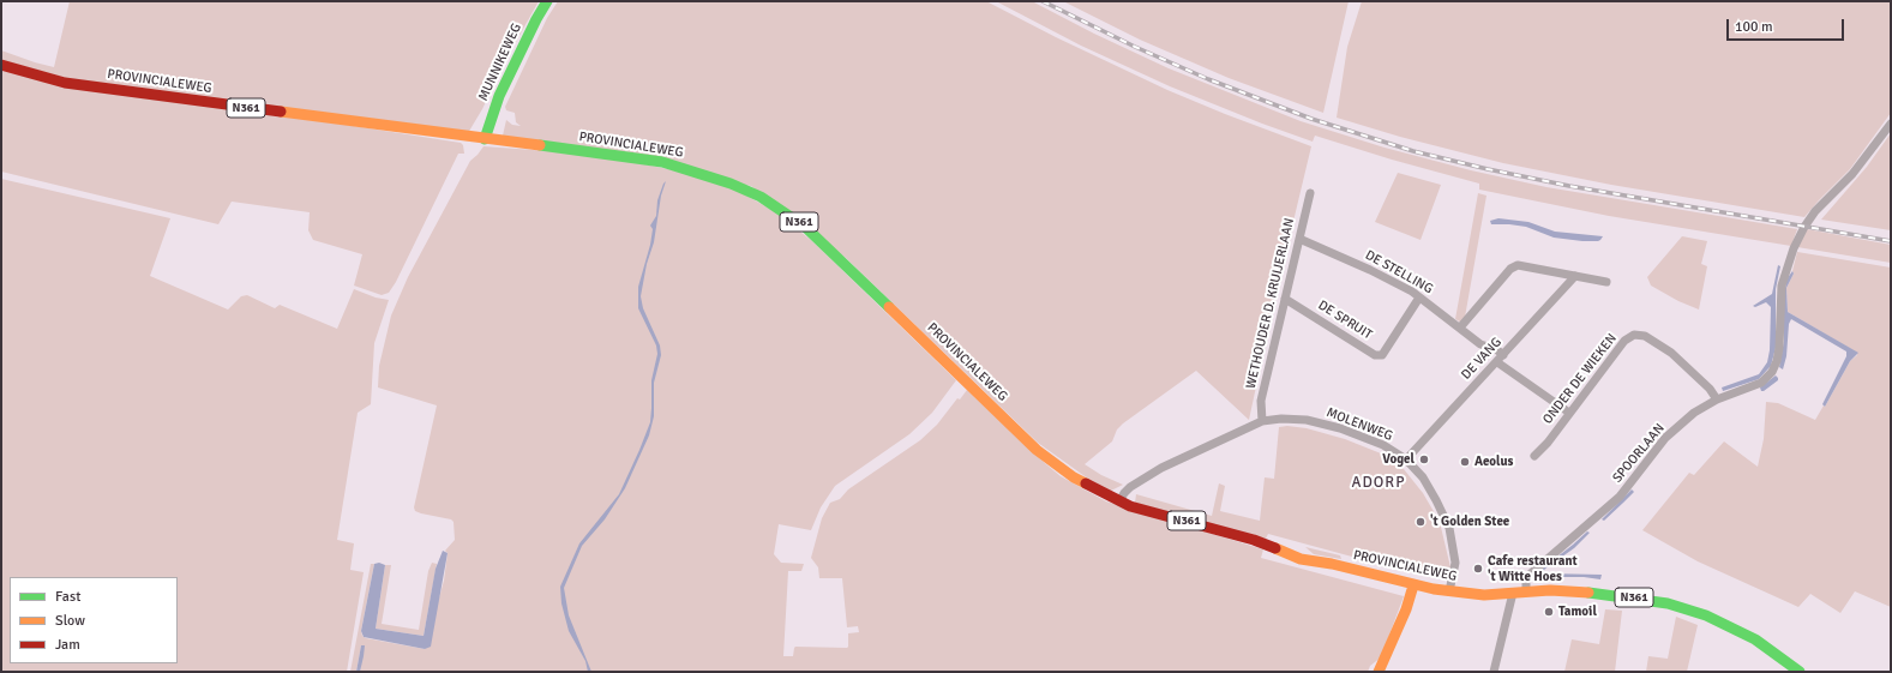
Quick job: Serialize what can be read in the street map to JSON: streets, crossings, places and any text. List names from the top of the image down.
{
  "streets": {
    "main road": ["MUNNIKEWEG", "PROVINCIALEWEG", "N361"],
    "street": [
      "DE STELLING",
      "WETHOUDER D. KRUIJERLAAN",
      "DE SPRUIT",
      "DE VANG",
      "ONDER DE WIEKEN",
      "MOLENWEG",
      "SPOORLAAN"
    ]
  },
  "crossings": [
    ["MUNNIKEWEG", "PROVINCIALEWEG"],
    ["PROVINCIALEWEG", "MOLENWEG"],
    ["PROVINCIALEWEG", "SPOORLAAN"],
    ["DE STELLING", "WETHOUDER D. KRUIJERLAAN"],
    ["DE STELLING", "DE SPRUIT"],
    ["DE STELLING", "DE VANG"],
    ["DE STELLING", "ONDER DE WIEKEN"],
    ["WETHOUDER D. KRUIJERLAAN", "DE SPRUIT"],
    ["WETHOUDER D. KRUIJERLAAN", "MOLENWEG"],
    ["DE VANG", "MOLENWEG"],
    ["ONDER DE WIEKEN", "SPOORLAAN"]
  ],
  "districts": ["ADORP"],
  "places": [
    "Vogel",
    "Aeolus",
    "'t Golden Stee",
    "Cafe restaurant 't Witte Hoes",
    "Tamoil"
  ],
  "legend": ["Fast", "Slow", "Jam"],
  "scale_bar": "100 m"
}
